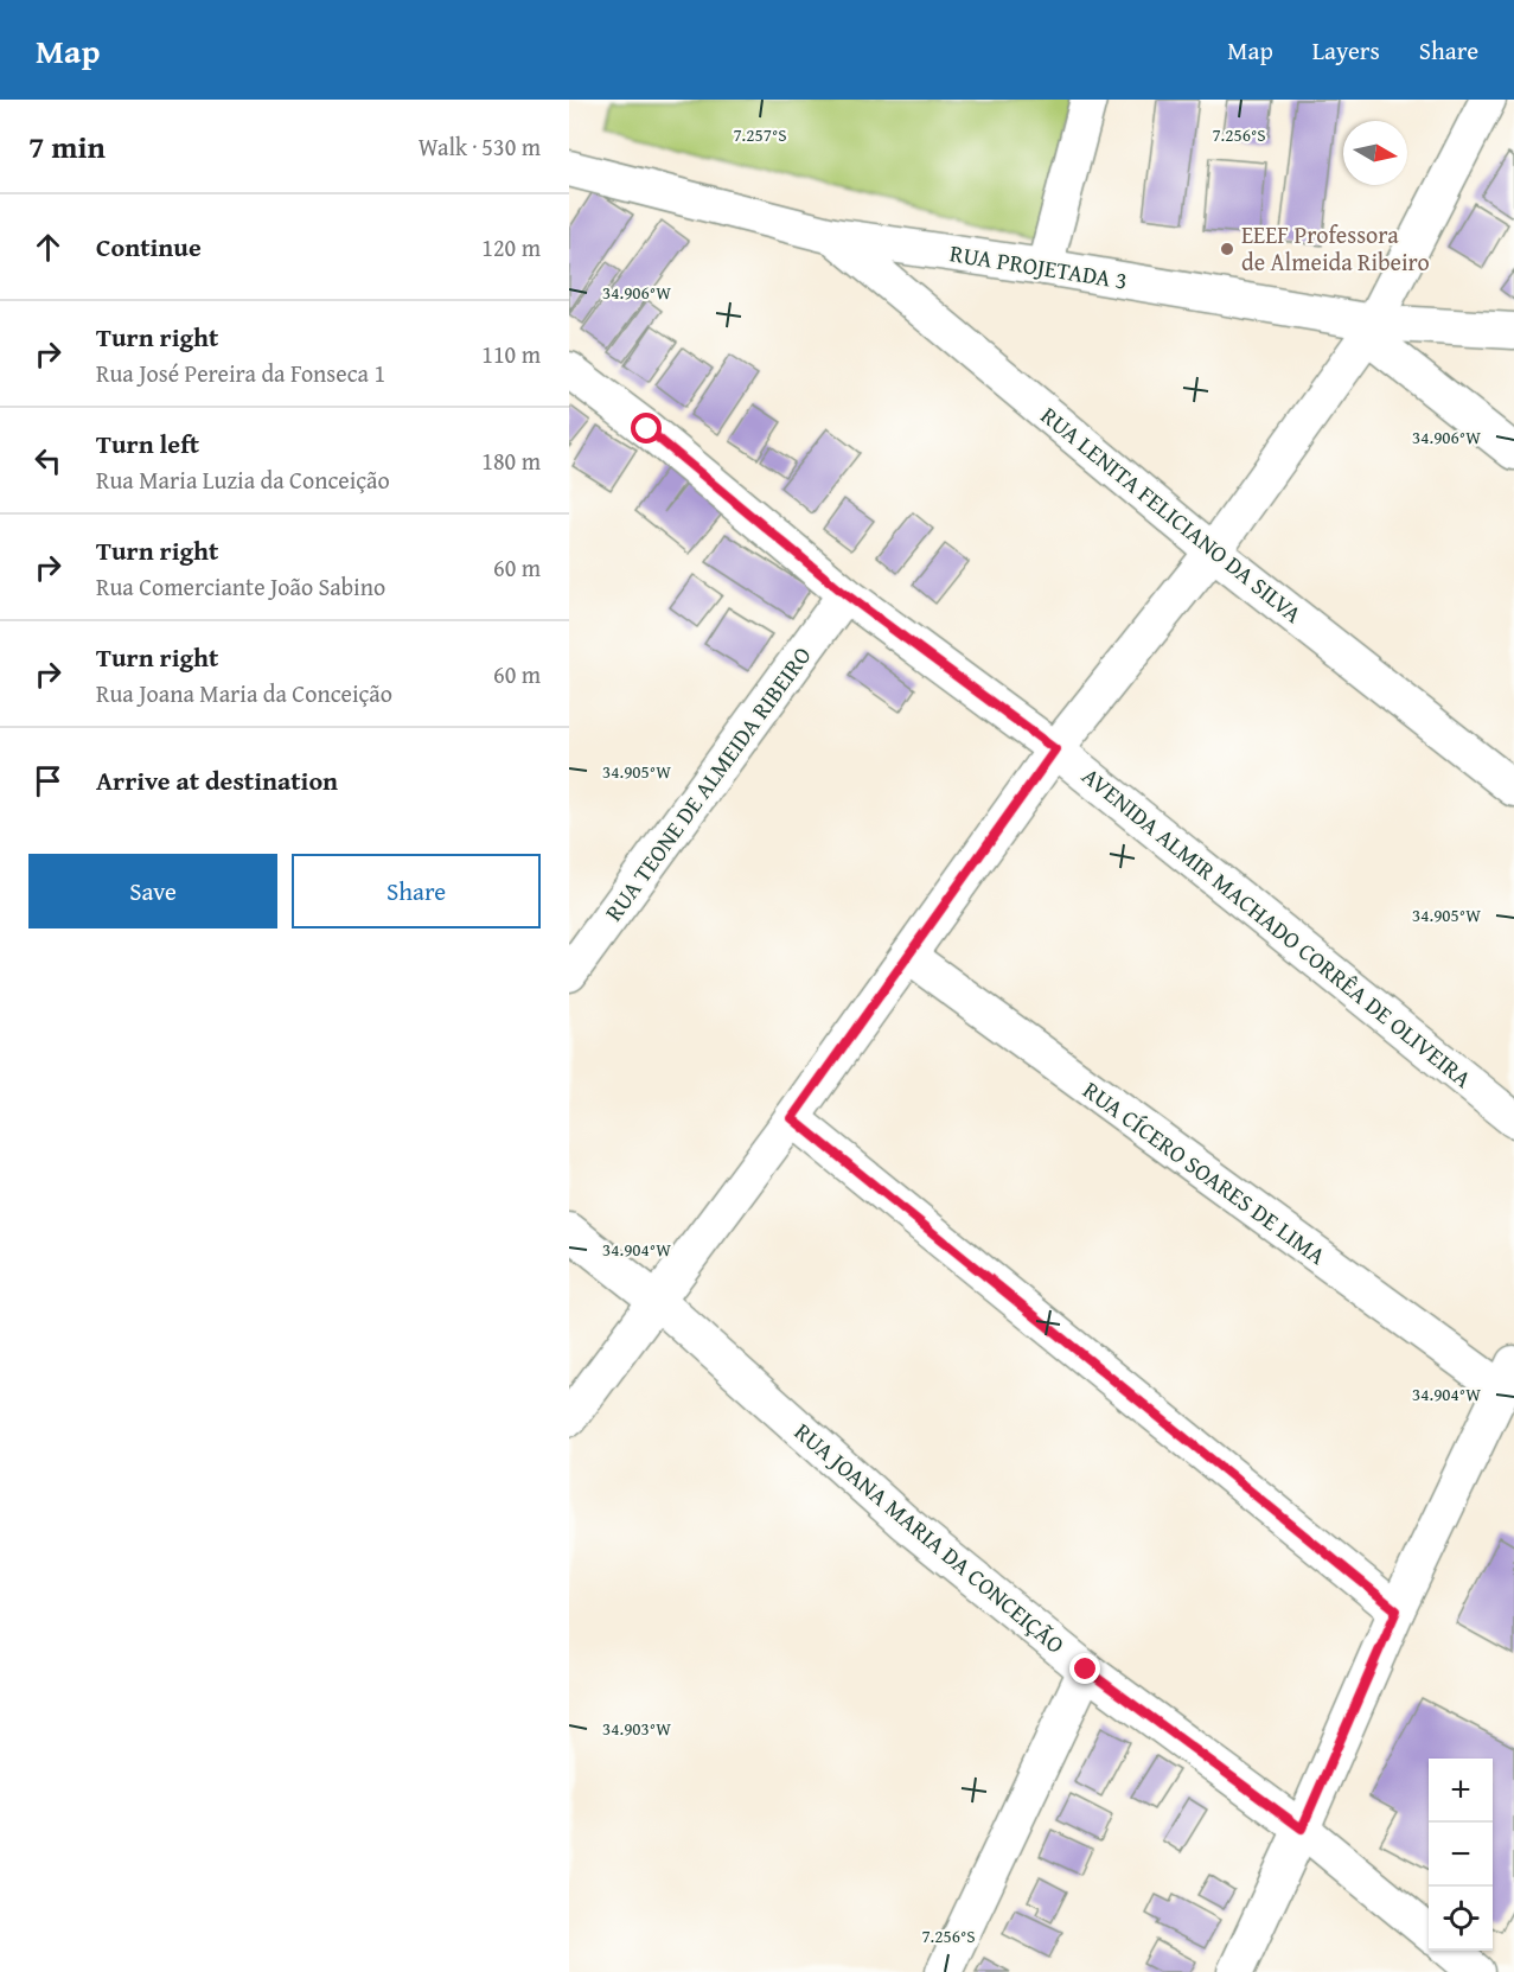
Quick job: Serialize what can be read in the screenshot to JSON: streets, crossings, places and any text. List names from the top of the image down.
{
  "streets": {
    "street": [
      "RUA PROJETADA 3",
      "RUA LENITA FELICIANO DA SILVA",
      "RUA TEONE DE ALMEIDA RIBEIRO",
      "AVENIDA ALMIR MACHADO CORRÊA DE OLIVEIRA",
      "RUA CÍCERO SOARES DE LIMA",
      "RUA JOANA MARIA DA CONCEIÇÃO"
    ]
  },
  "crossings": [
    ["RUA PROJETADA 3", "RUA LENITA FELICIANO DA SILVA"],
    ["RUA TEONE DE ALMEIDA RIBEIRO", "AVENIDA ALMIR MACHADO CORRÊA DE OLIVEIRA"]
  ],
  "places": ["EEEF Professora de Almeida Ribeiro"],
  "north": "right",
  "page": {
    "header": "Map",
    "nav": ["Map", "Layers", "Share"],
    "heading": ["7 min", "Walk · 530 m"],
    "list": [
      ["Continue", "120 m"],
      ["Turn right", "Rua José Pereira da Fonseca 1", "110 m"],
      ["Turn left", "Rua Maria Luzia da Conceição", "180 m"],
      ["Turn right", "Rua Comerciante João Sabino", "60 m"],
      ["Turn right", "Rua Joana Maria da Conceição", "60 m"],
      "Arrive at destination"
    ],
    "buttons": ["Save", "Share"],
    "map_buttons": ["+", "−"]
  },
  "coordinates": [
    "7.257°S",
    "7.256°S",
    "34.906°W",
    "34.905°W",
    "34.904°W",
    "34.903°W"
  ]
}
